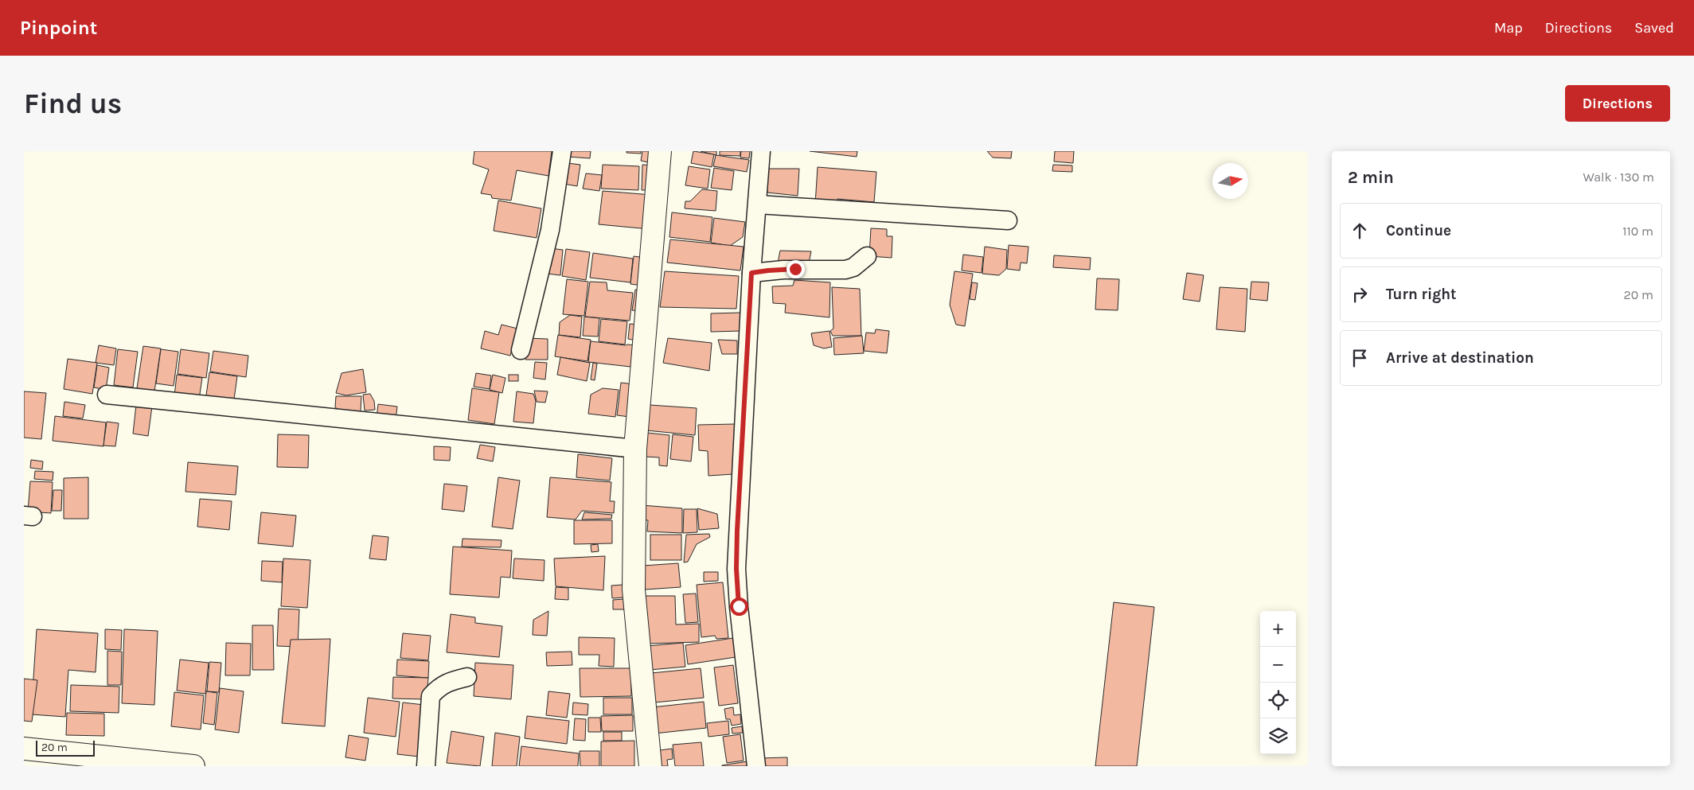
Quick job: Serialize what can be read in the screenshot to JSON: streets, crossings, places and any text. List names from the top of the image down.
{
  "scale_bar": "20 m",
  "north": "right",
  "page": {
    "header": "Pinpoint",
    "nav": ["Map", "Directions", "Saved"],
    "buttons": "Directions",
    "title": "Find us",
    "heading": ["2 min", "Walk · 130 m"],
    "list": [
      ["Continue", "110 m"],
      ["Turn right", "20 m"],
      "Arrive at destination"
    ],
    "map_buttons": ["+", "−"],
    "scale": "20 m"
  }
}
